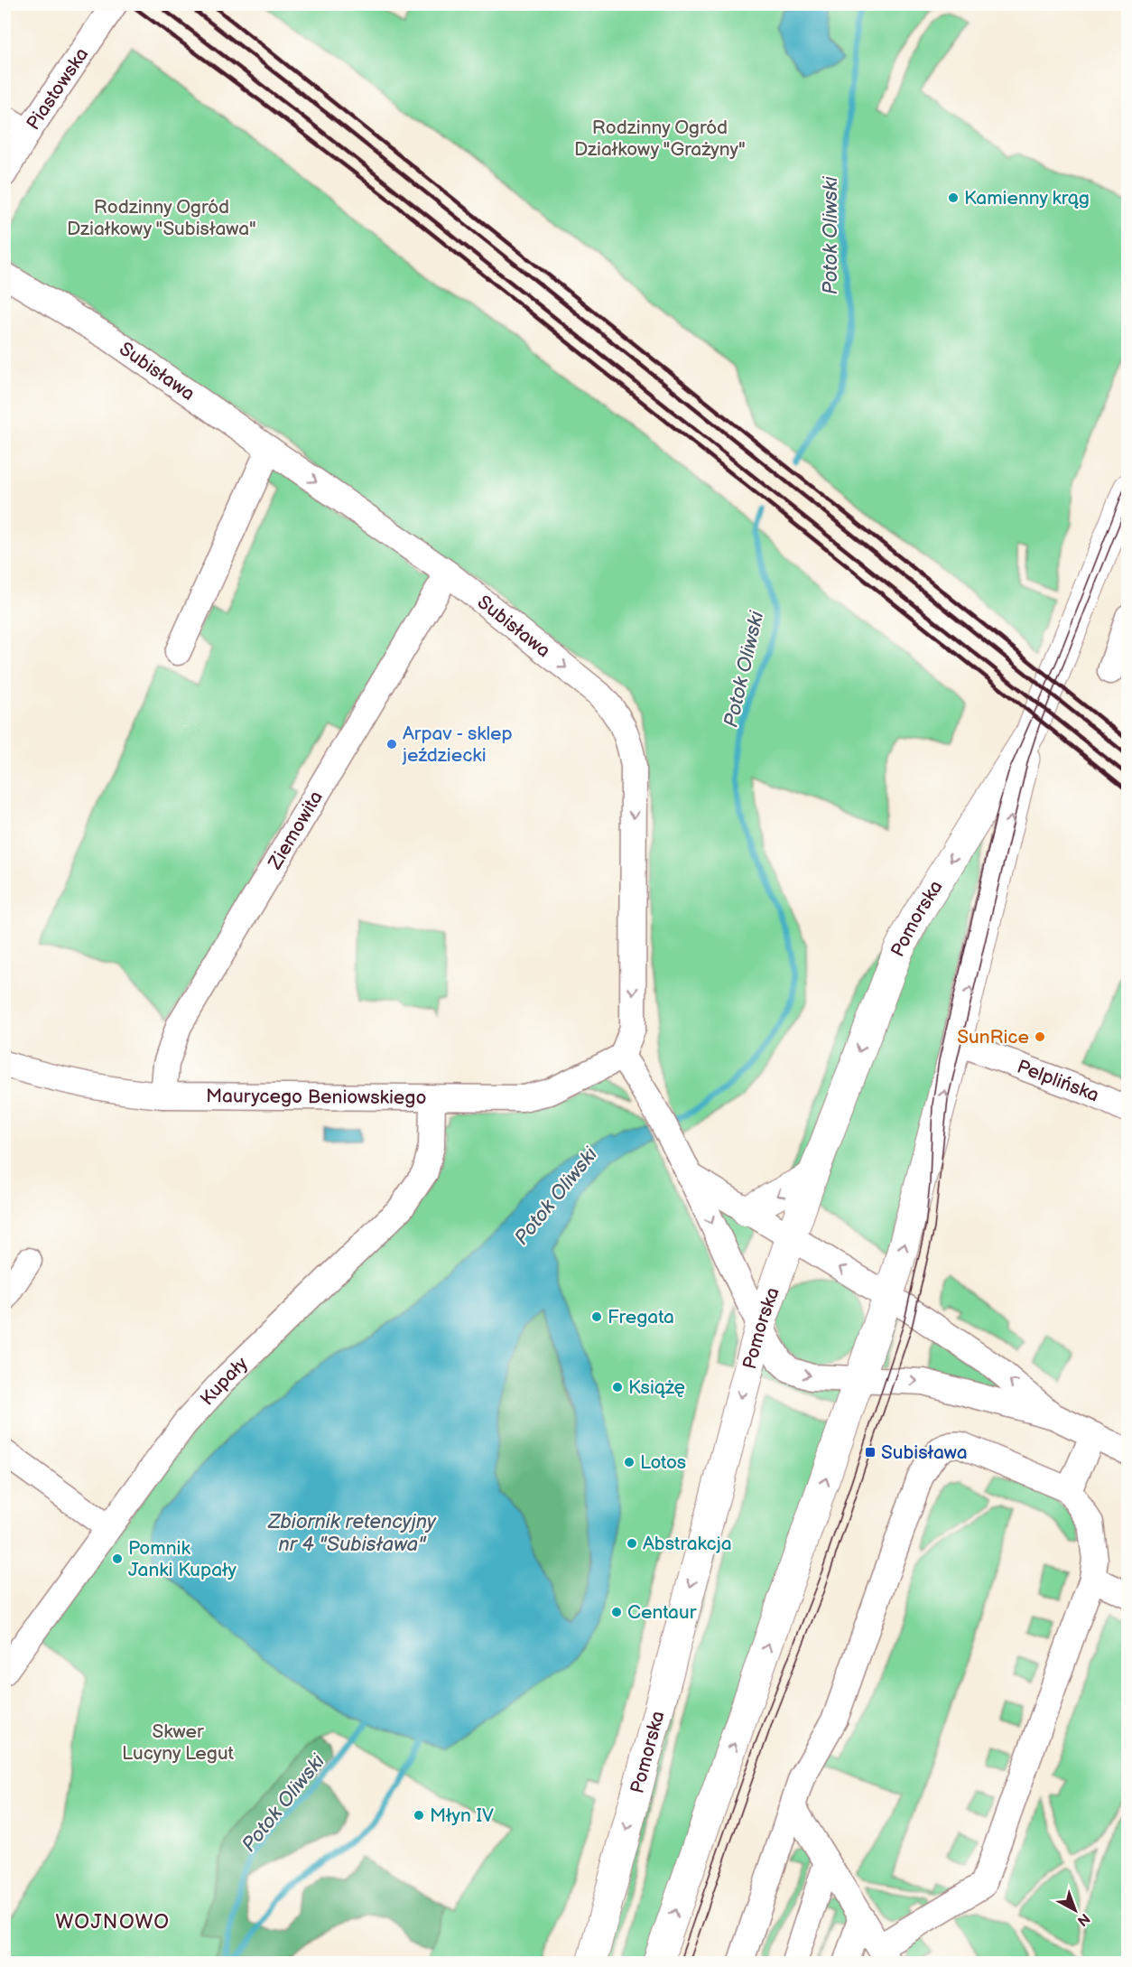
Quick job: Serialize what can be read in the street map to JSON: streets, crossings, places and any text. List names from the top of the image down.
{
  "streets": {
    "main road": ["Pomorska"],
    "street": [
      "Piastowska",
      "Subisława",
      "Ziemowita",
      "Pelplińska",
      "Maurycego Beniowskiego",
      "Kupały"
    ]
  },
  "crossings": [
    ["Subisława", "Ziemowita"],
    ["Subisława", "Maurycego Beniowskiego"],
    ["Ziemowita", "Maurycego Beniowskiego"],
    ["Pomorska", "Pelplińska"],
    ["Maurycego Beniowskiego", "Kupały"]
  ],
  "one_way": ["Subisława"],
  "districts": ["WOJNOWO"],
  "water": ["Potok Oliwski", "Zbiornik retencyjny nr 4 \"Subisława\""],
  "parks": ["Rodzinny Ogród Działkowy \"Grażyny\"", "Rodzinny Ogród Działkowy \"Subisława\"", "Skwer Lucyny Legut"],
  "places": {
    "other": [
      "Kamienny krąg",
      "Arpav - sklep jeździecki",
      "SunRice",
      "Fregata",
      "Książę",
      "Lotos",
      "Abstrakcja",
      "Pomnik Janki Kupały",
      "Centaur",
      "Młyn IV"
    ],
    "transit": ["Subisława"]
  },
  "north": "bottom right"
}
